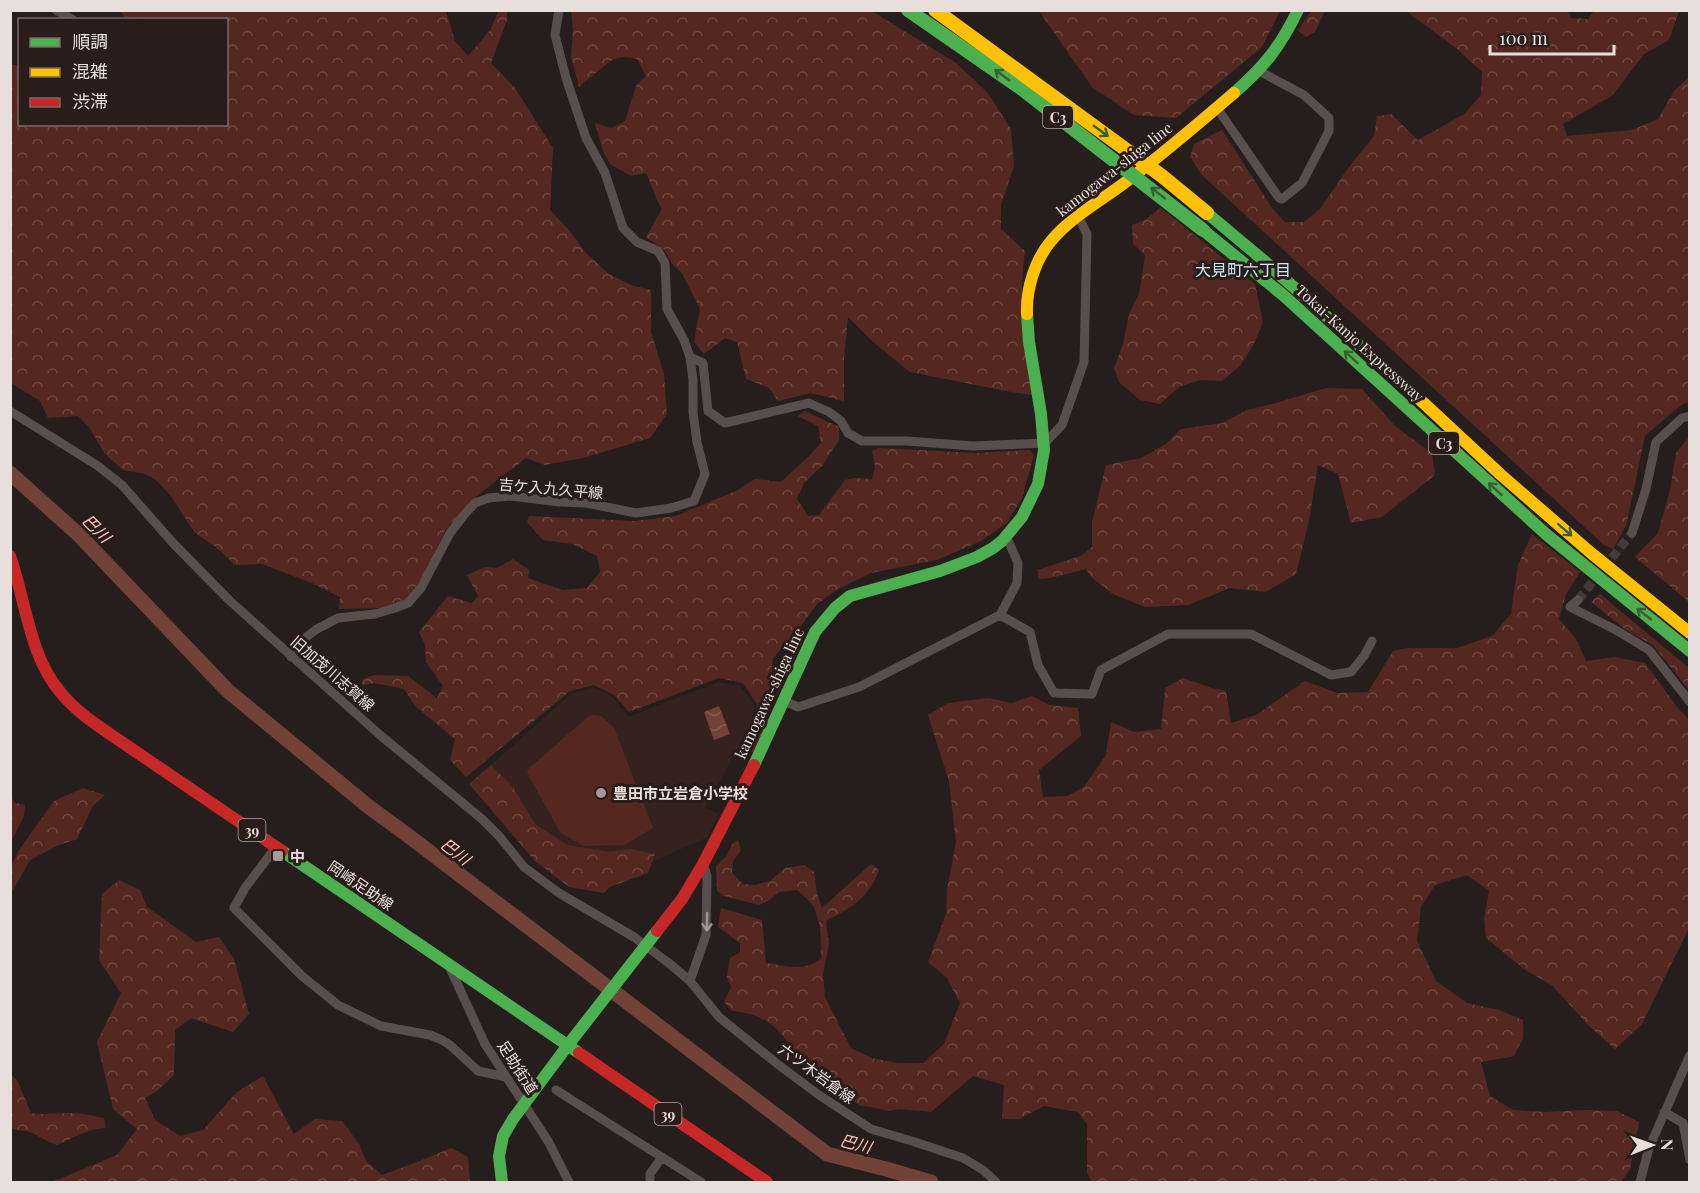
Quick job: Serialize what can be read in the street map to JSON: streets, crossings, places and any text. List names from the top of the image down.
{
  "streets": {
    "main road": [
      "C3",
      "kamogawa-shiga line",
      "Tokai-Kanjo Expressway",
      "39",
      "岡崎足助線"
    ],
    "street": [
      "吉ケ入九久平線",
      "旧加茂川志賀線",
      "足助街道",
      "六ツ木岩倉線"
    ]
  },
  "crossings": [
    ["kamogawa-shiga line", "旧加茂川志賀線"],
    ["kamogawa-shiga line", "岡崎足助線"],
    ["kamogawa-shiga line", "足助街道"],
    ["kamogawa-shiga line", "六ツ木岩倉線"],
    ["吉ケ入九久平線", "旧加茂川志賀線"],
    ["旧加茂川志賀線", "六ツ木岩倉線"],
    ["岡崎足助線", "足助街道"]
  ],
  "districts": ["大見町六丁目"],
  "water": ["巴川"],
  "places": {
    "other": ["豊田市立岩倉小学校"],
    "transit": ["中"]
  },
  "legend": ["順調", "混雑", "渋滞"],
  "scale_bar": "100 m",
  "north": "right"
}
